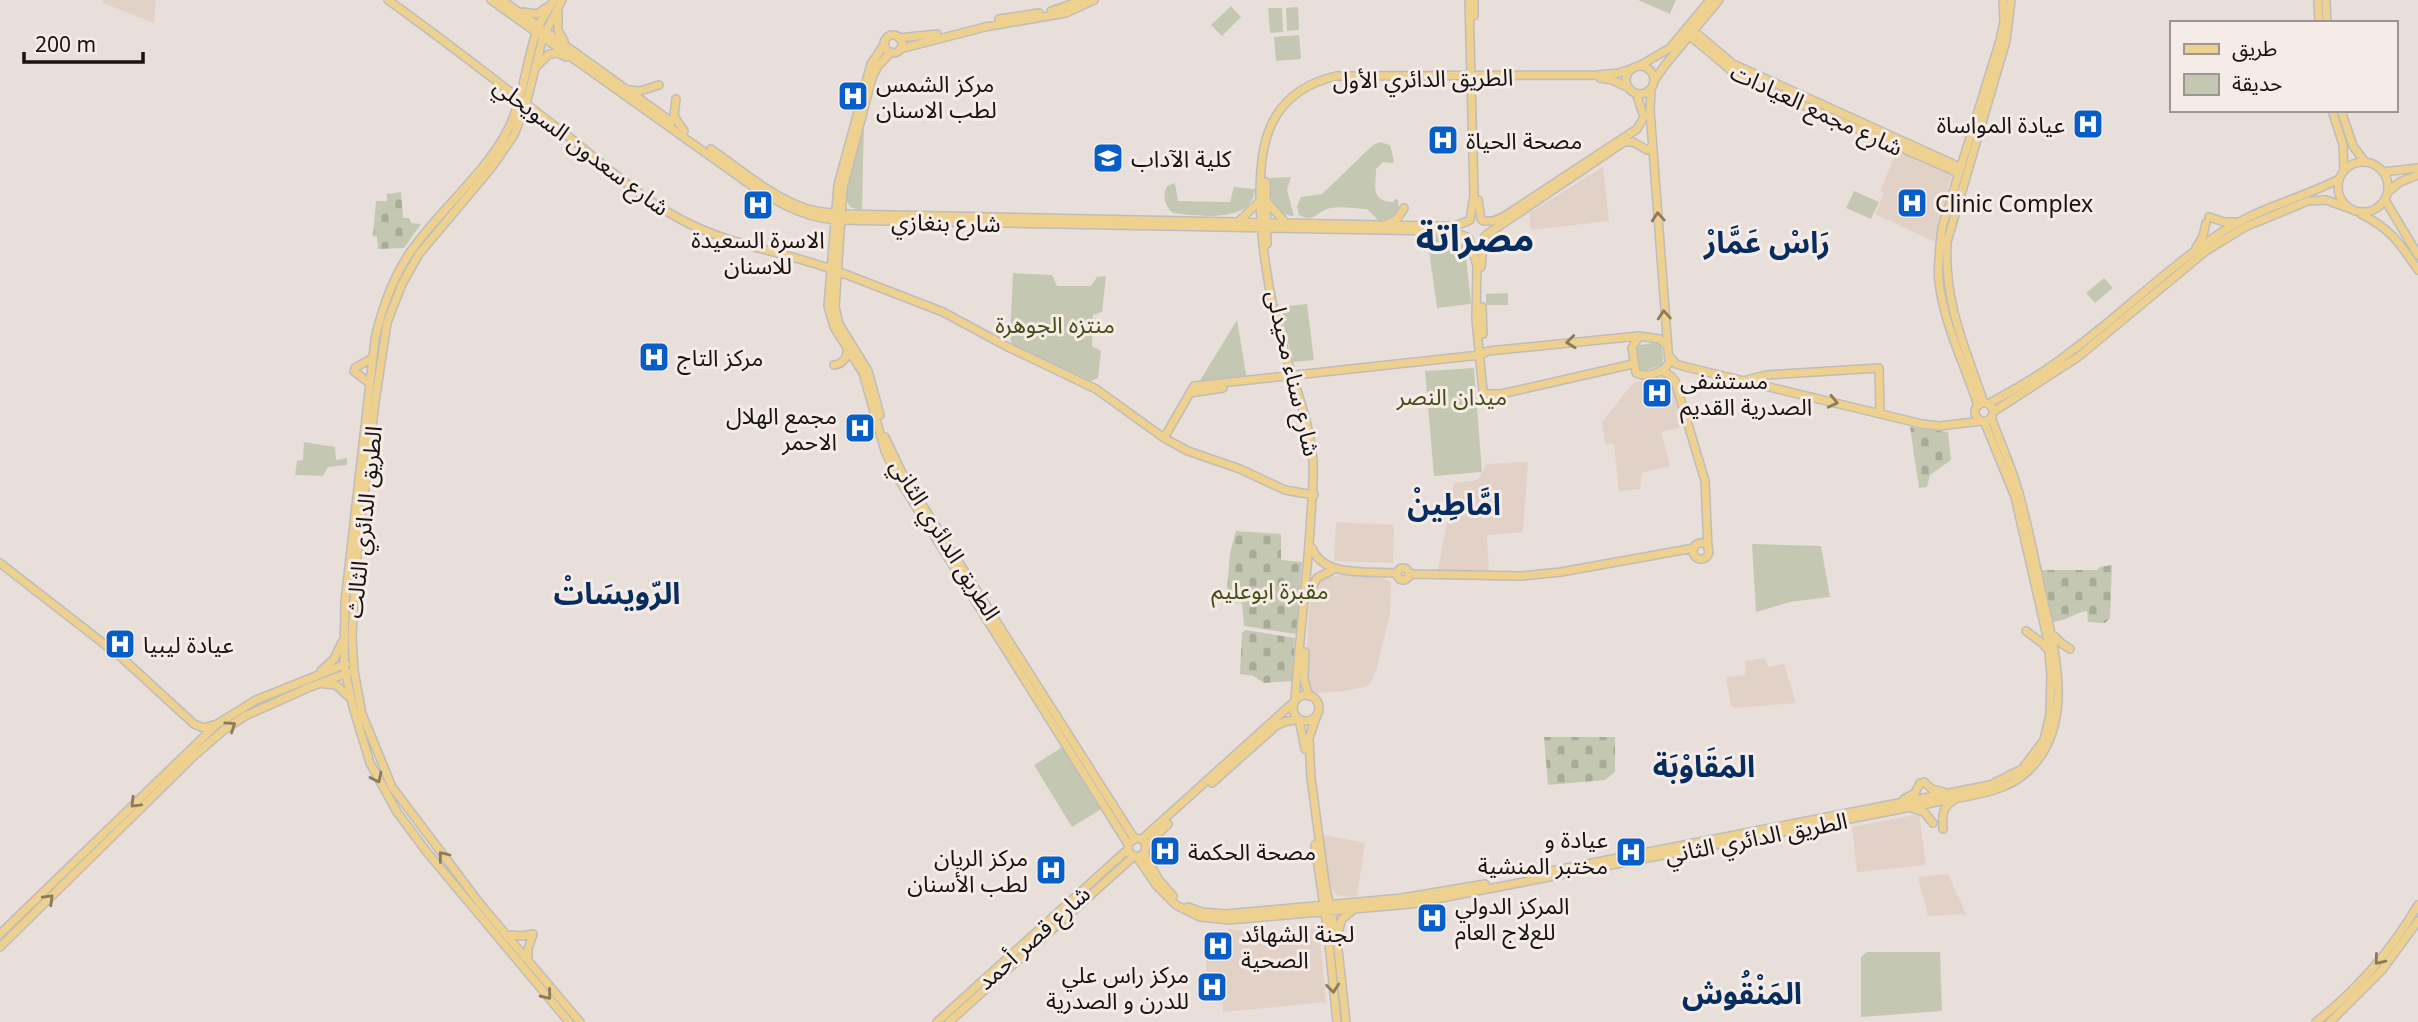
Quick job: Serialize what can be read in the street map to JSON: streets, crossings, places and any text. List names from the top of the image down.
{
  "streets": {
    "main road": [
      "الطريق الدائري الأول",
      "شارع مجمع العيادات",
      "شارع سعدون السويحلي",
      "شارع بنغازي",
      "شارع سناء محيدلى",
      "الطريق الدائري الثالث",
      "الطريق الدائري الثاني",
      "شارع قصر أحمد"
    ]
  },
  "crossings": [
    ["الطريق الدائري الأول", "شارع بنغازي"],
    ["الطريق الدائري الأول", "شارع سناء محيدلى"],
    ["شارع سعدون السويحلي", "الطريق الدائري الثالث"],
    ["شارع سعدون السويحلي", "الطريق الدائري الثاني"],
    ["شارع بنغازي", "الطريق الدائري الثالث"],
    ["شارع بنغازي", "الطريق الدائري الثاني"],
    ["شارع سناء محيدلى", "شارع قصر أحمد"],
    ["الطريق الدائري الثاني", "شارع قصر أحمد"]
  ],
  "districts": [
    "مصراتة",
    "رَاسْ عَمَّارْ",
    "امَّاطِينْ",
    "الرّويسَاتْ",
    "المَقَاوْبَة",
    "المَنْقُوش"
  ],
  "parks": ["منتزه الجوهرة", "ميدان النصر", "مقبرة ابوعليم"],
  "places": {
    "hospital": [
      "مركز الشمس لطب الاسنان",
      "عيادة المواساة",
      "مصحة الحياة",
      "Clinic Complex",
      "الاسرة السعيدة للاسنان",
      "مركز التاج",
      "مستشفى الصدرية القديم",
      "مجمع الهلال الاحمر",
      "عيادة ليبيا",
      "مصحة الحكمة",
      "عيادة و مختبر المنشية",
      "مركز الريان لطب الأسنان",
      "المركز الدولي للعﻻج العام",
      "لجنة الشهائد الصحية",
      "مركز راس علي للدرن و الصدرية"
    ],
    "school or university": ["كلية الآداب"]
  },
  "legend": ["طريق", "حديقة"],
  "scale_bar": "200 m"
}
